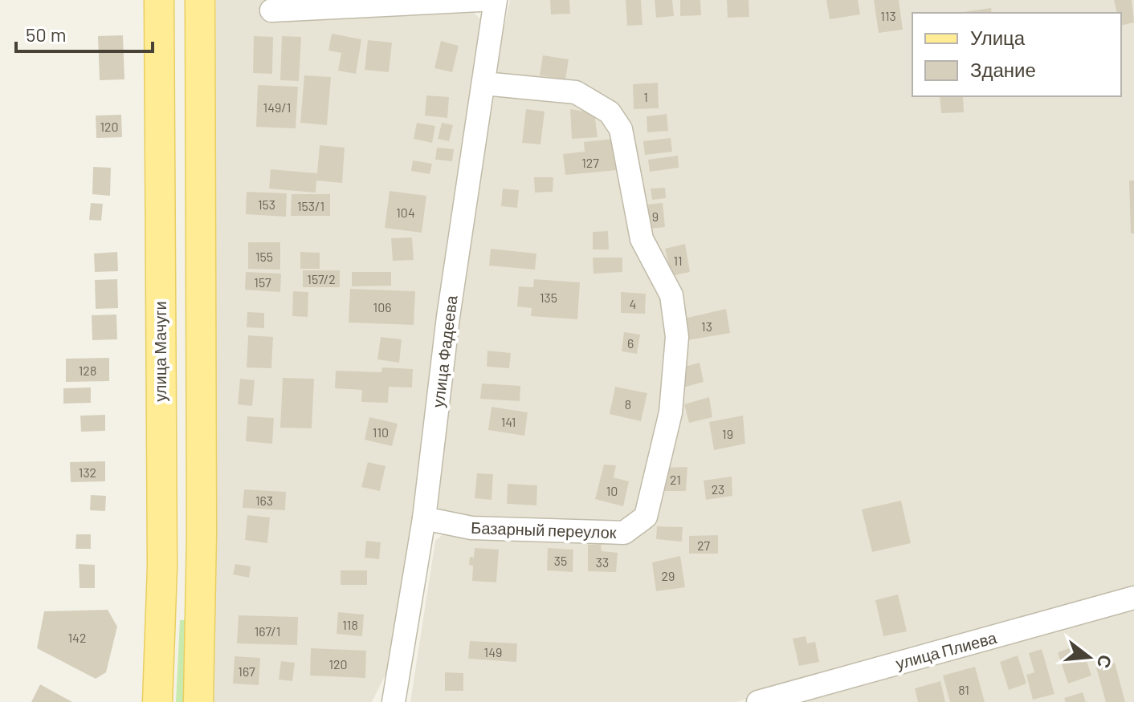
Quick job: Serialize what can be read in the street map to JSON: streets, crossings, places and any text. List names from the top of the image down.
{
  "streets": {
    "main road": ["улица Мачуги"],
    "street": ["улица Фадеева", "Базарный переулок", "улица Плиева"]
  },
  "crossings": [
    ["улица Фадеева", "Базарный переулок"]
  ],
  "house_numbers": [
    "113",
    "1",
    "149/1",
    "120",
    "127",
    "153",
    "153/1",
    "104",
    "9",
    "155",
    "11",
    "157/2",
    "157",
    "135",
    "4",
    "106",
    "13",
    "6",
    "128",
    "8",
    "141",
    "110",
    "19",
    "132",
    "21",
    "23",
    "10",
    "163",
    "27",
    "35",
    "33",
    "29",
    "118",
    "167/1",
    "142",
    "149",
    "120",
    "167",
    "81"
  ],
  "legend": ["Улица", "Здание"],
  "scale_bar": "50 m",
  "north": "right"
}
